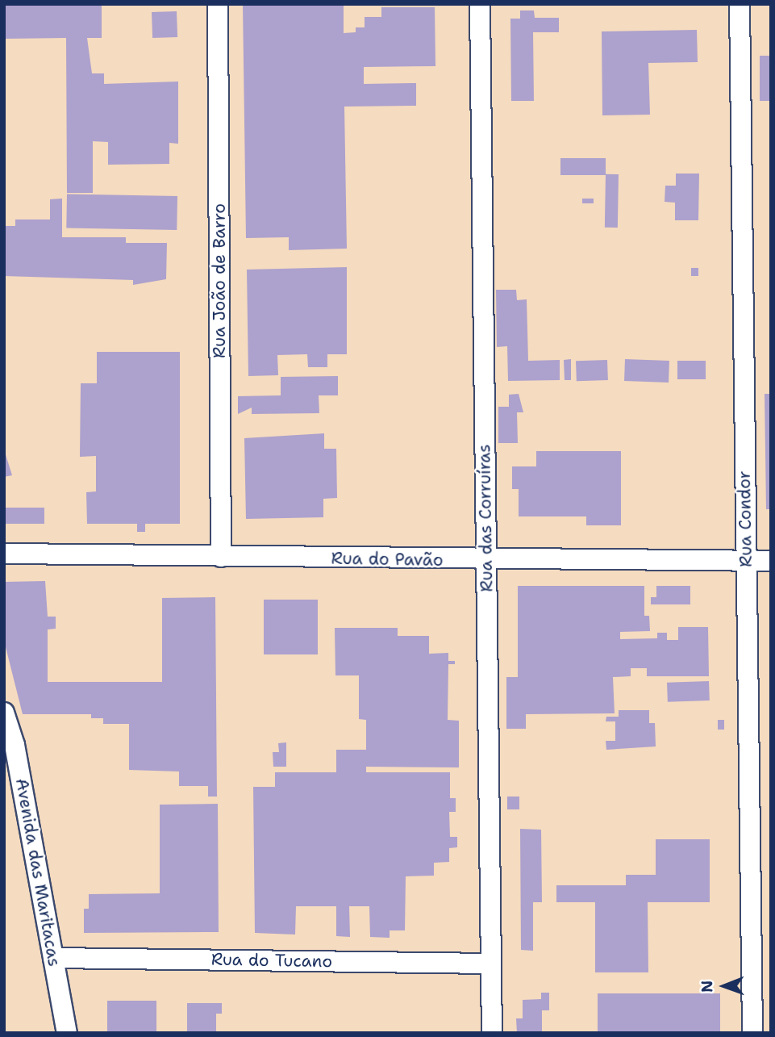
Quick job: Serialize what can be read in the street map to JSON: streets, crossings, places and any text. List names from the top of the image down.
{
  "streets": {
    "street": [
      "Rua João de Barro",
      "Rua das Corruíras",
      "Rua Condor",
      "Rua do Pavão",
      "Avenida das Maritacas",
      "Rua do Tucano"
    ]
  },
  "crossings": [
    ["Rua João de Barro", "Rua do Pavão"],
    ["Rua das Corruíras", "Rua do Pavão"],
    ["Rua das Corruíras", "Rua do Tucano"],
    ["Rua Condor", "Rua do Pavão"],
    ["Avenida das Maritacas", "Rua do Tucano"]
  ],
  "north": "left"
}
